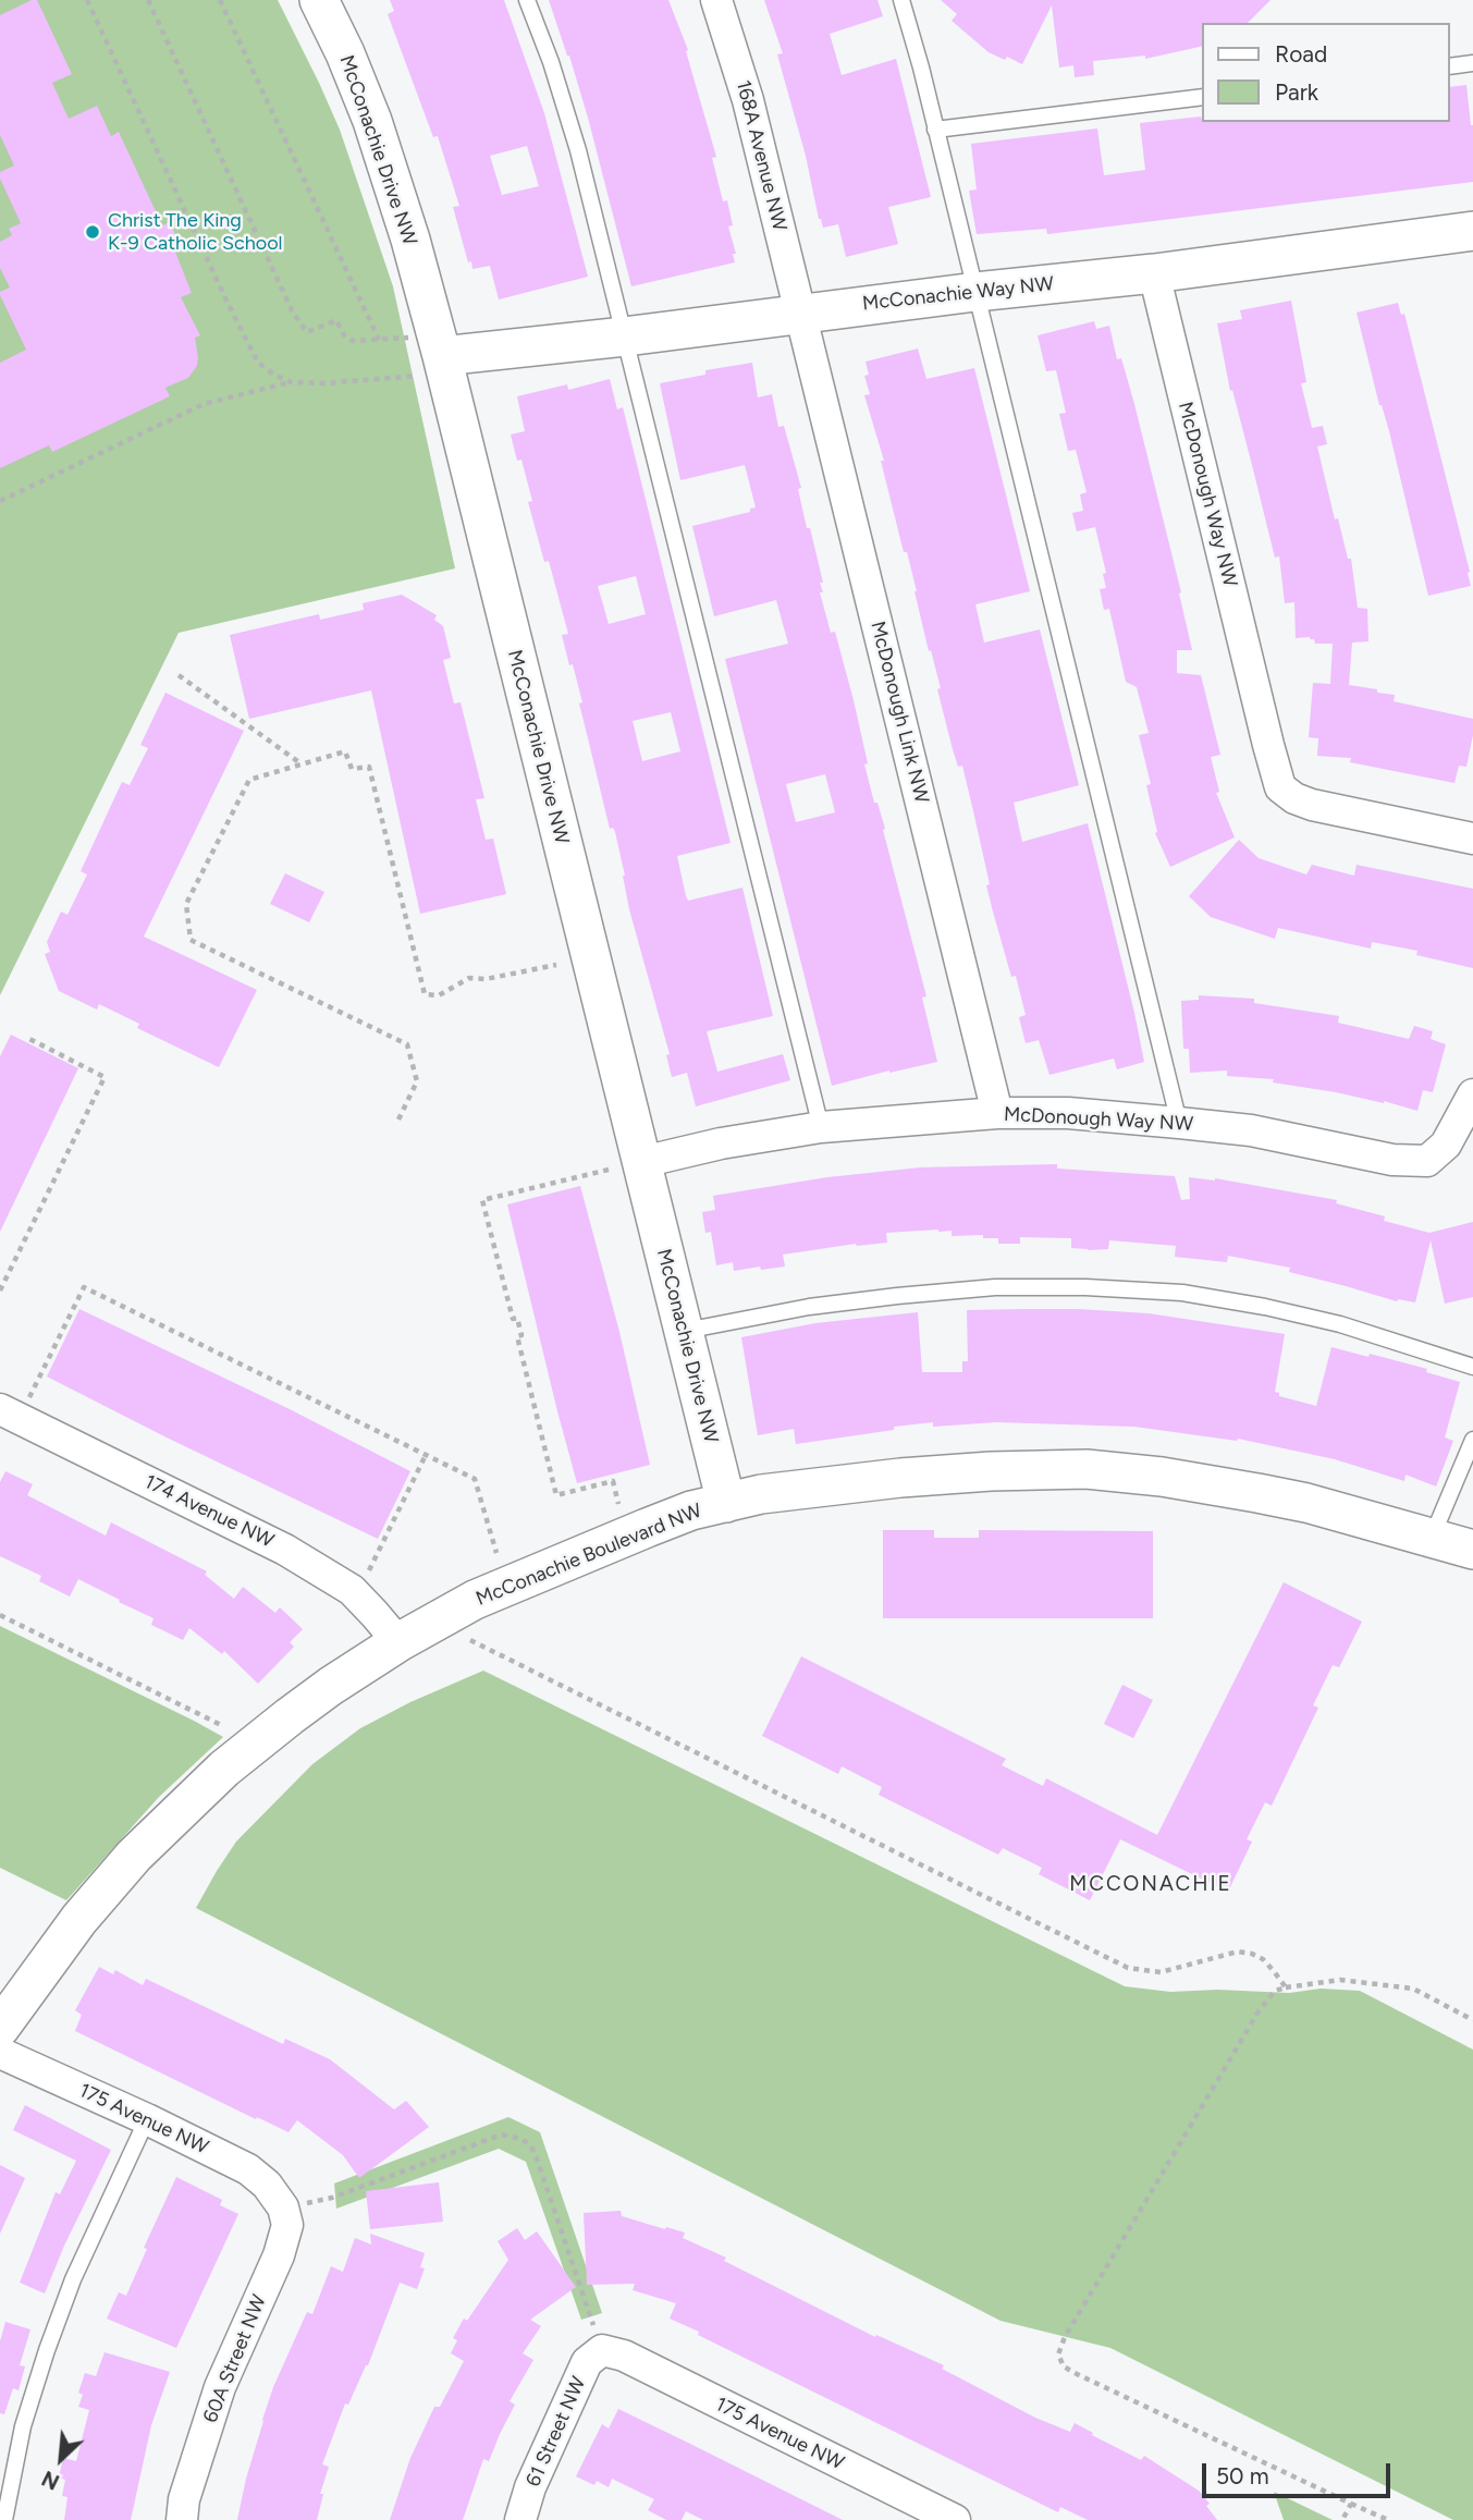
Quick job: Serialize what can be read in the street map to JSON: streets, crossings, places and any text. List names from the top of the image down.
{
  "streets": {
    "street": [
      "McConachie Drive NW",
      "168A Avenue NW",
      "McConachie Way NW",
      "McDonough Way NW",
      "McDonough Link NW",
      "174 Avenue NW",
      "McConachie Boulevard NW",
      "175 Avenue NW",
      "60A Street NW",
      "61 Street NW"
    ]
  },
  "crossings": [
    ["McConachie Drive NW", "McConachie Way NW"],
    ["McConachie Drive NW", "McDonough Way NW"],
    ["McConachie Drive NW", "McConachie Boulevard NW"],
    ["168A Avenue NW", "McConachie Way NW"],
    ["168A Avenue NW", "McDonough Link NW"],
    ["McConachie Way NW", "McDonough Way NW"],
    ["McConachie Way NW", "McDonough Link NW"],
    ["McDonough Way NW", "McDonough Link NW"],
    ["174 Avenue NW", "McConachie Boulevard NW"],
    ["175 Avenue NW", "60A Street NW"],
    ["175 Avenue NW", "61 Street NW"]
  ],
  "districts": ["MCCONACHIE"],
  "places": ["Christ The King K-9 Catholic School"],
  "legend": ["Road", "Park"],
  "scale_bar": "50 m",
  "north": "bottom left"
}
